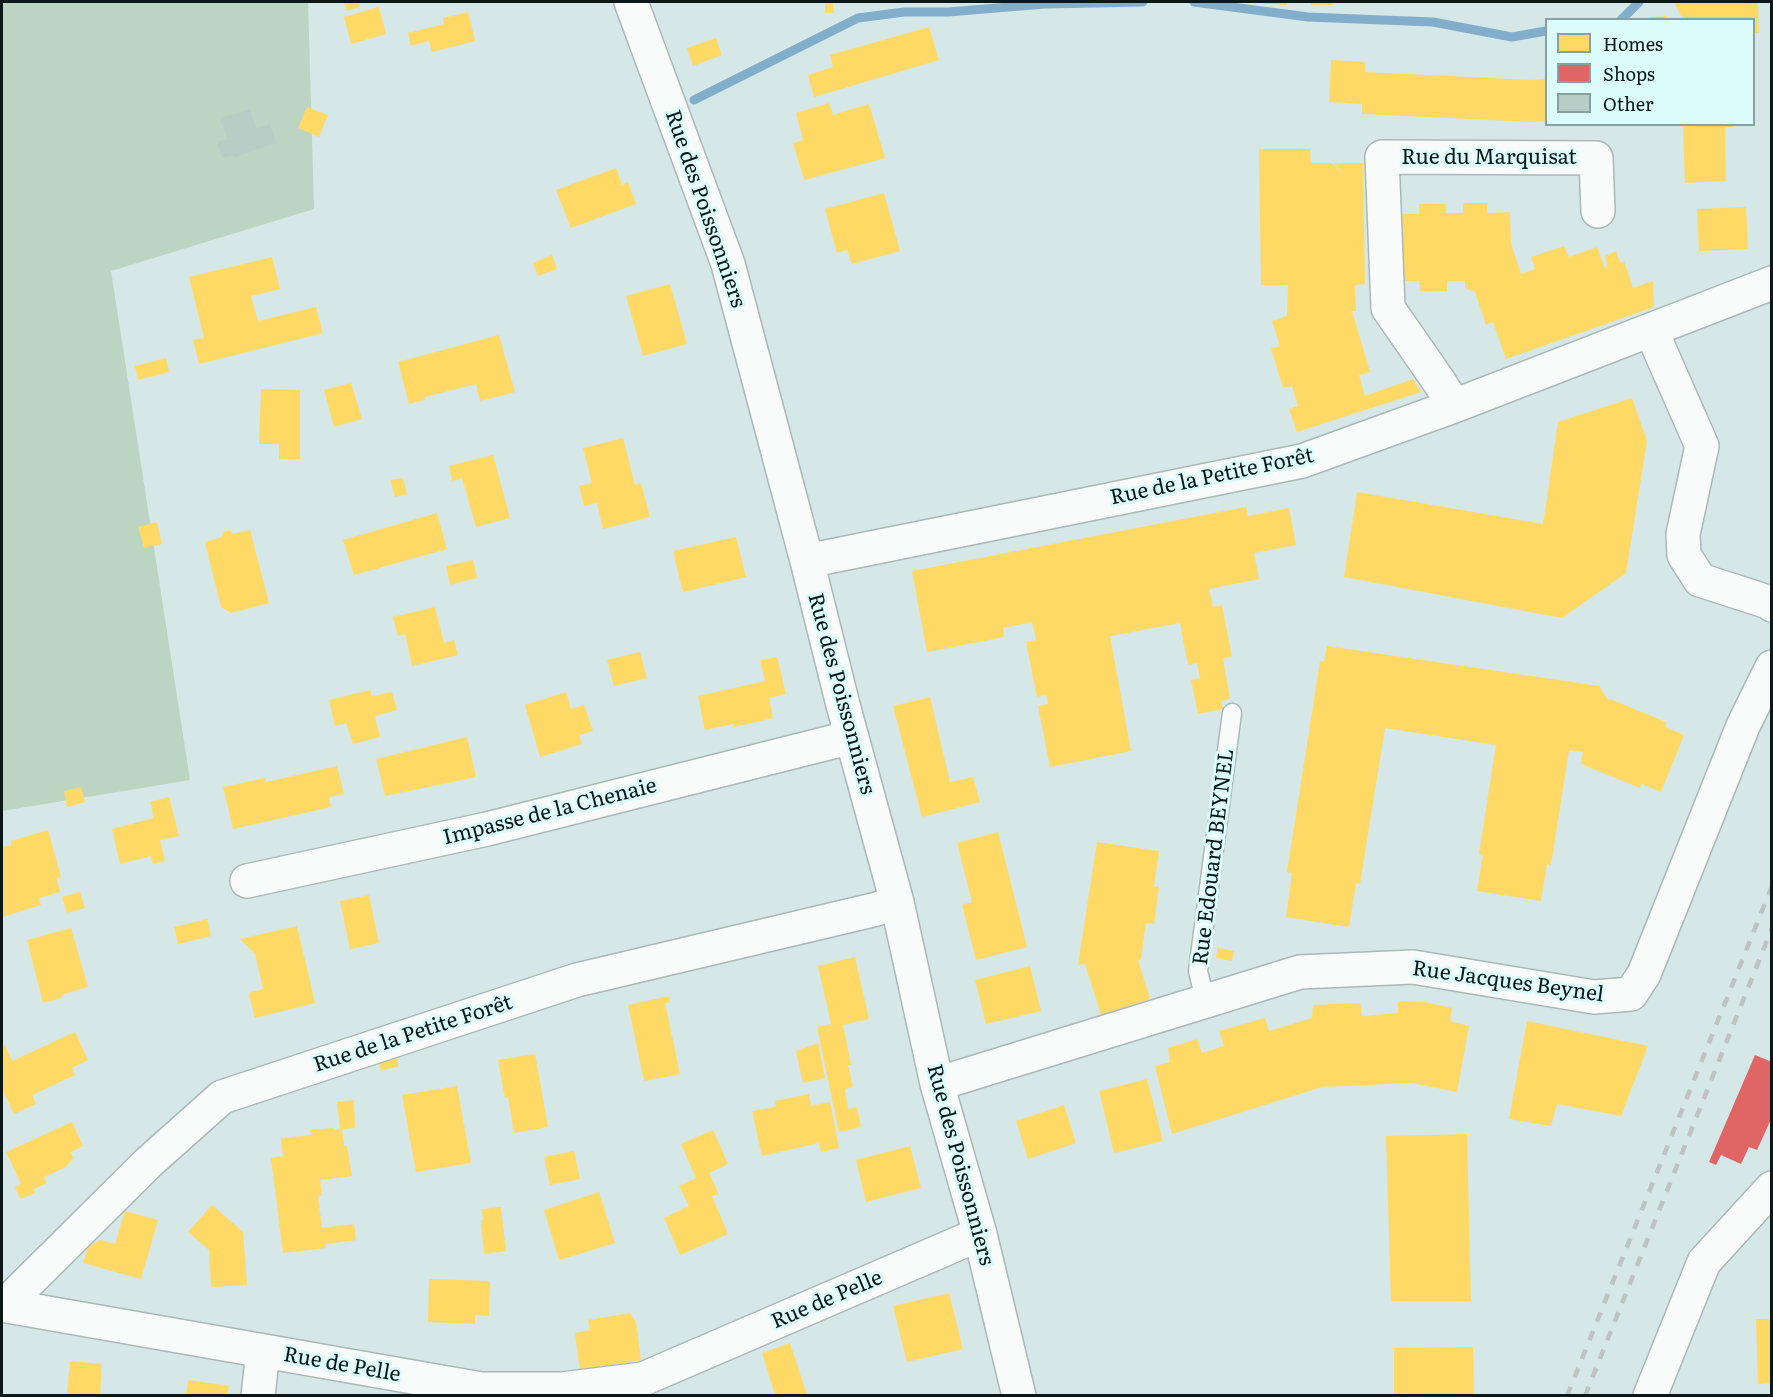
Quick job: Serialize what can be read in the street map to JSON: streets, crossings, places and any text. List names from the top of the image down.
{
  "streets": {
    "street": [
      "Rue du Marquisat",
      "Rue des Poissonniers",
      "Rue de la Petite Forêt",
      "Impasse de la Chenaie",
      "Rue Jacques Beynel",
      "Rue de Pelle"
    ],
    "lane": ["Rue Edouard BEYNEL"]
  },
  "crossings": [
    ["Rue du Marquisat", "Rue de la Petite Forêt"],
    ["Rue des Poissonniers", "Rue de la Petite Forêt"],
    ["Rue des Poissonniers", "Impasse de la Chenaie"],
    ["Rue des Poissonniers", "Rue Jacques Beynel"],
    ["Rue des Poissonniers", "Rue de Pelle"],
    ["Rue de la Petite Forêt", "Rue de Pelle"],
    ["Rue Edouard BEYNEL", "Rue Jacques Beynel"]
  ],
  "legend": ["Homes", "Shops", "Other"]
}
